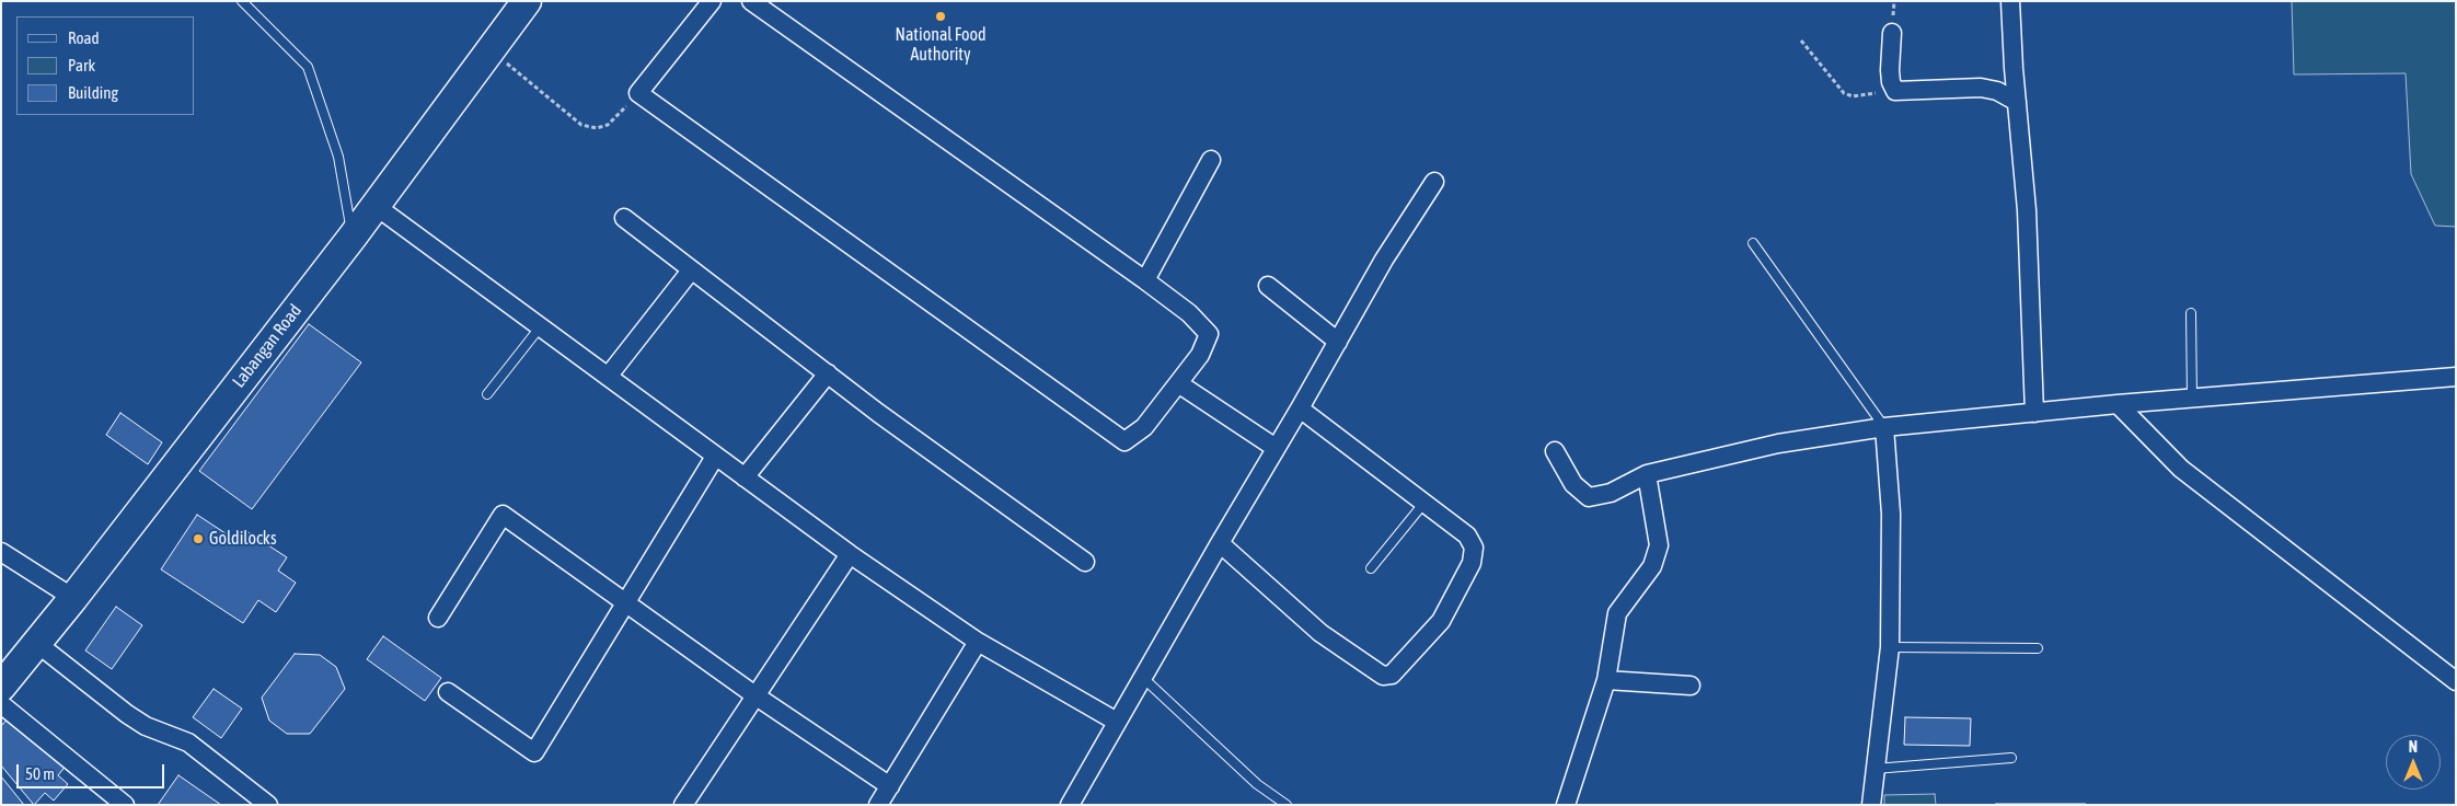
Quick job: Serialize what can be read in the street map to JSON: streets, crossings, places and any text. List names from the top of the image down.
{
  "streets": {
    "main road": ["Labangan Road"]
  },
  "places": ["National Food Authority", "Goldilocks"],
  "legend": ["Road", "Park", "Building"],
  "scale_bar": "50 m",
  "north": "top"
}
